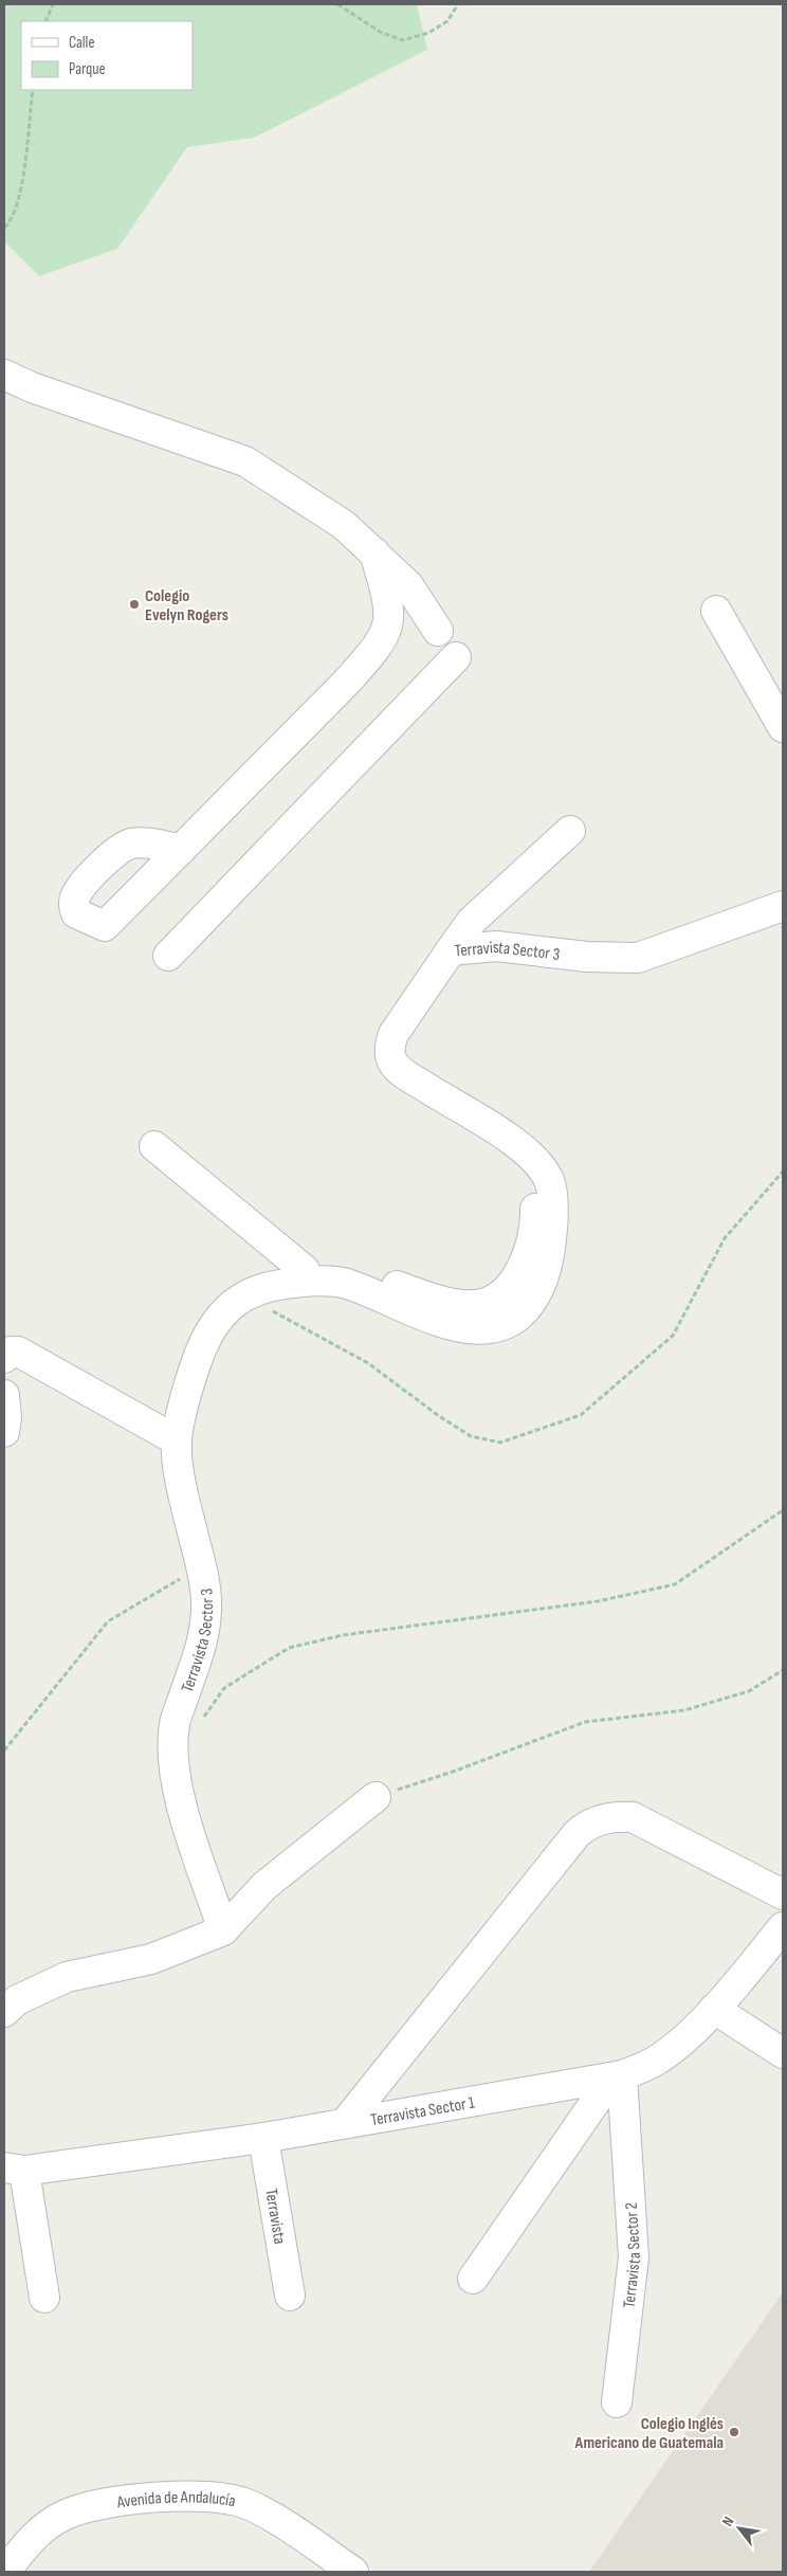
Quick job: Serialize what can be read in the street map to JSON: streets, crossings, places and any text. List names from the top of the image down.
{
  "streets": {
    "street": [
      "Terravista Sector 3",
      "Terravista Sector 1",
      "Terravista",
      "Terravista Sector 2",
      "Avenida de Andalucía"
    ]
  },
  "crossings": [
    ["Terravista Sector 1", "Terravista"],
    ["Terravista Sector 1", "Terravista Sector 2"]
  ],
  "places": ["Colegio Evelyn Rogers", "Colegio Inglés Americano de Guatemala"],
  "legend": ["Calle", "Parque"],
  "north": "top left"
}
